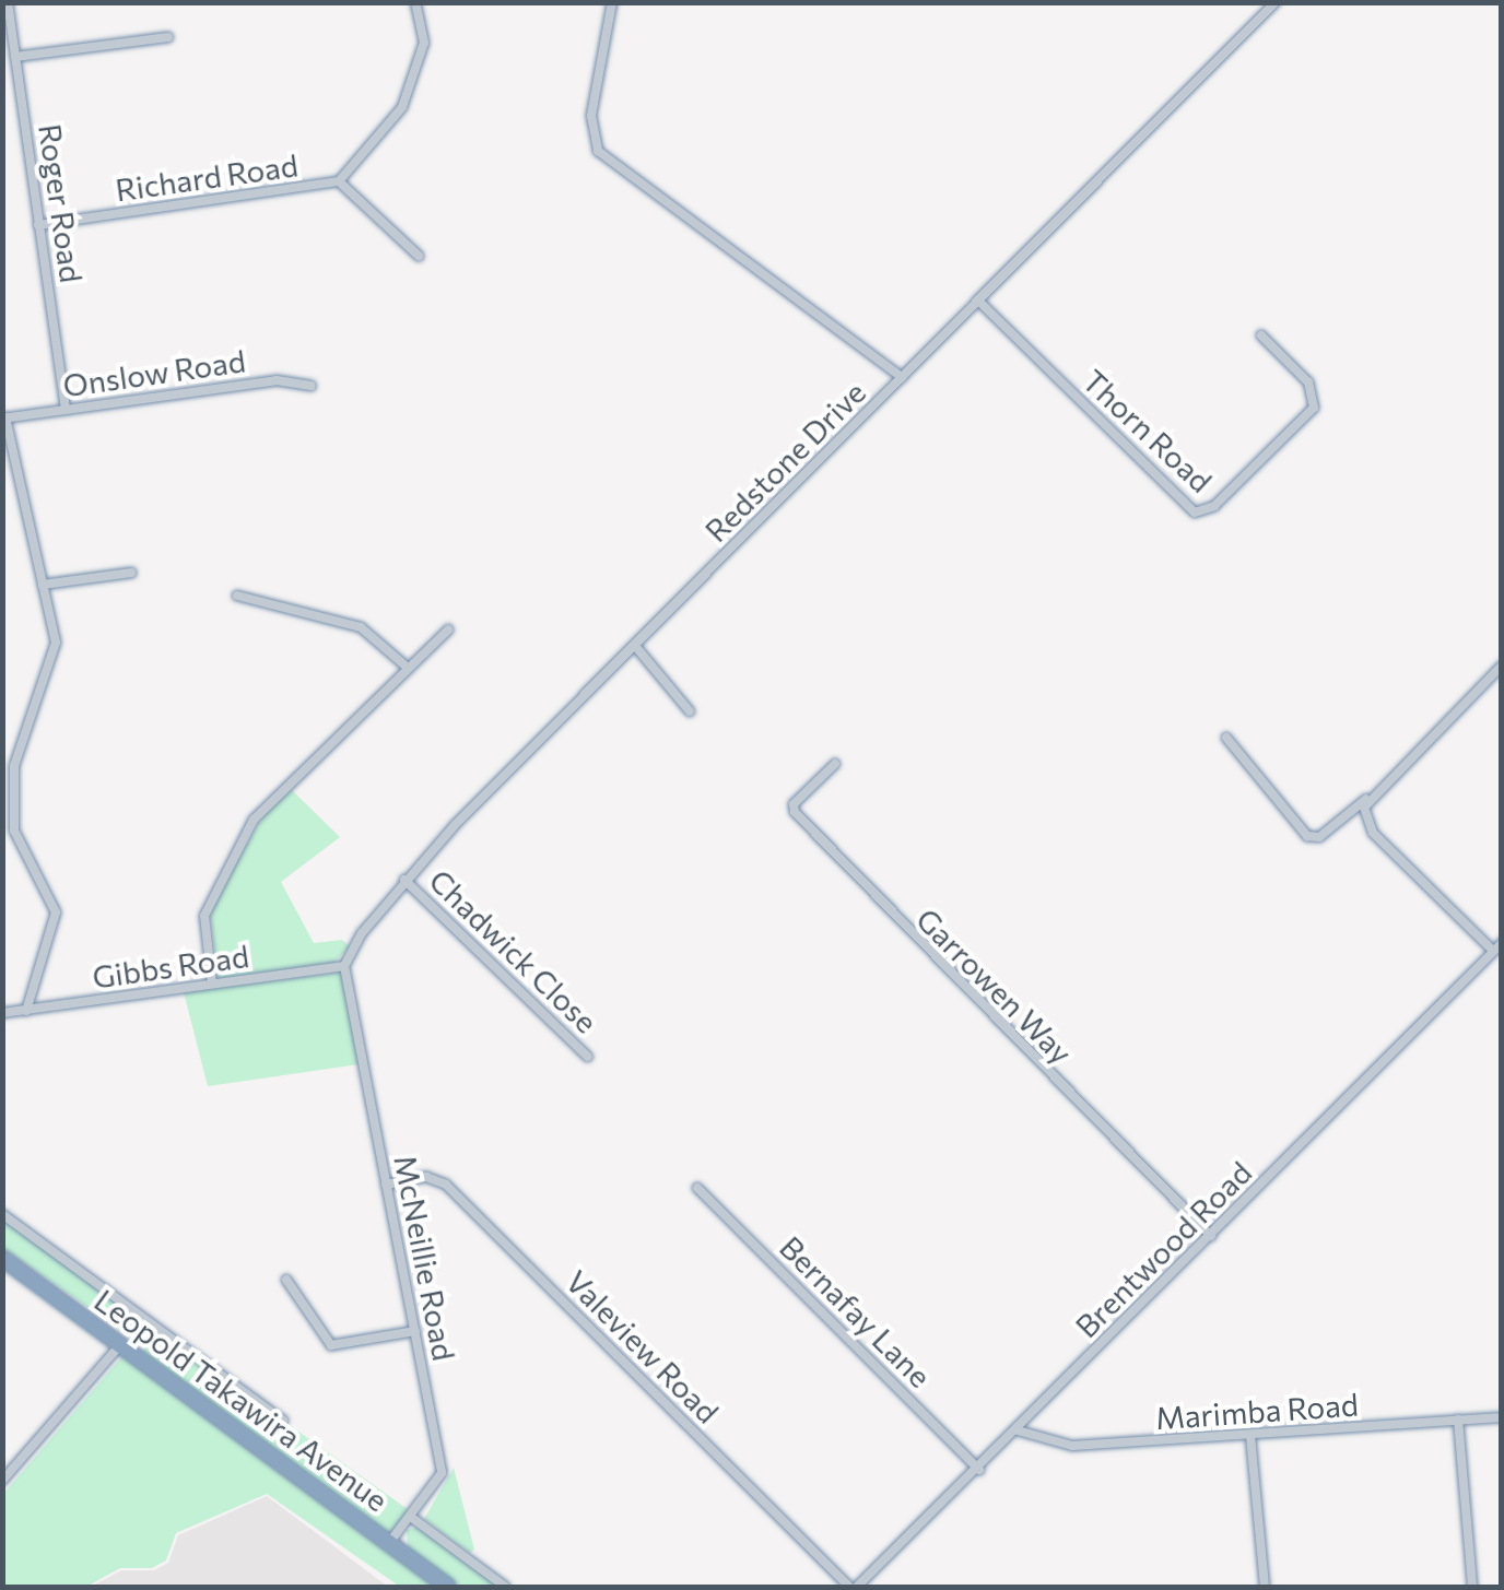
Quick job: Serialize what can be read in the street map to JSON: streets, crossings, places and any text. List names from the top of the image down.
{
  "streets": {
    "highway": ["Leopold Takawira Avenue"],
    "street": [
      "Richard Road",
      "Roger Road",
      "Onslow Road",
      "Thorn Road",
      "Redstone Drive",
      "Chadwick Close",
      "Gibbs Road",
      "Garrowen Way",
      "Brentwood Road",
      "McNeillie Road",
      "Bernafay Lane",
      "Valeview Road",
      "Marimba Road"
    ]
  },
  "crossings": [
    ["Richard Road", "Roger Road"],
    ["Roger Road", "Onslow Road"],
    ["Thorn Road", "Redstone Drive"],
    ["Redstone Drive", "Chadwick Close"],
    ["Redstone Drive", "Gibbs Road"],
    ["Redstone Drive", "McNeillie Road"],
    ["Gibbs Road", "McNeillie Road"],
    ["Garrowen Way", "Brentwood Road"],
    ["Brentwood Road", "Bernafay Lane"],
    ["Brentwood Road", "Valeview Road"],
    ["Brentwood Road", "Marimba Road"],
    ["McNeillie Road", "Valeview Road"],
    ["McNeillie Road", "Leopold Takawira Avenue"]
  ]
}
